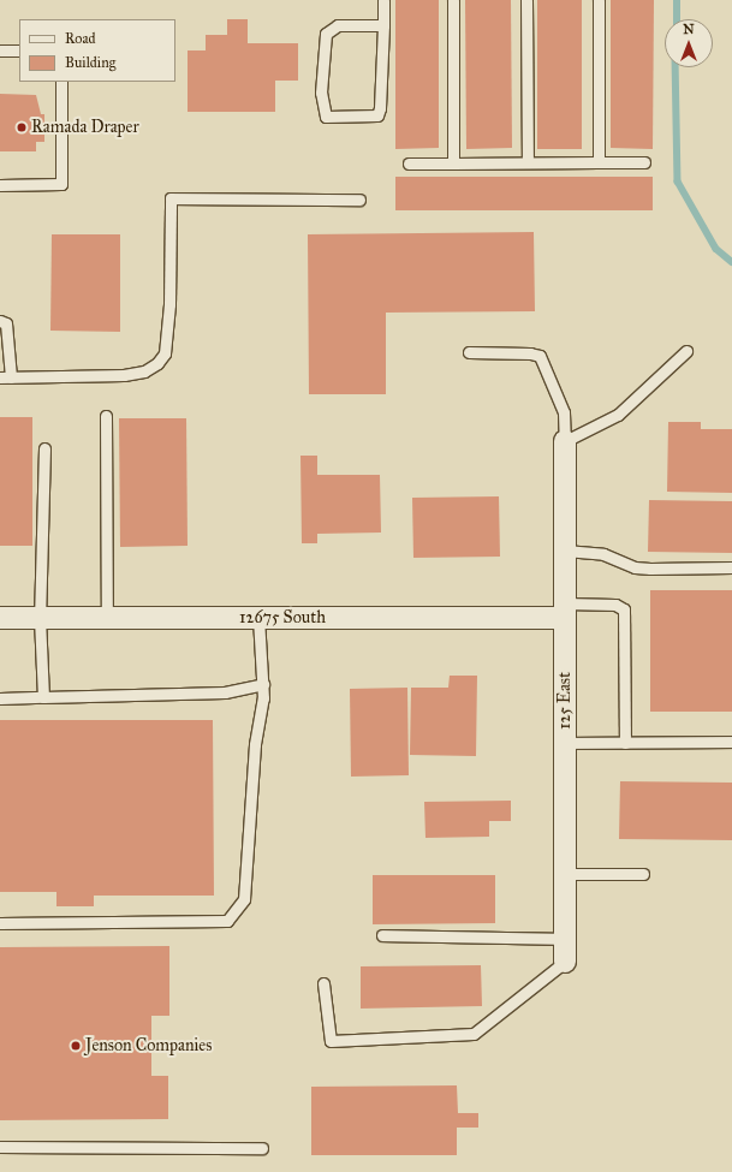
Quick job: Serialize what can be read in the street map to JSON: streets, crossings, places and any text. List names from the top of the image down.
{
  "streets": {
    "street": ["12675 South", "125 East"]
  },
  "crossings": [
    ["12675 South", "125 East"]
  ],
  "places": ["Ramada Draper", "Jenson Companies"],
  "legend": ["Road", "Building"],
  "north": "top"
}
